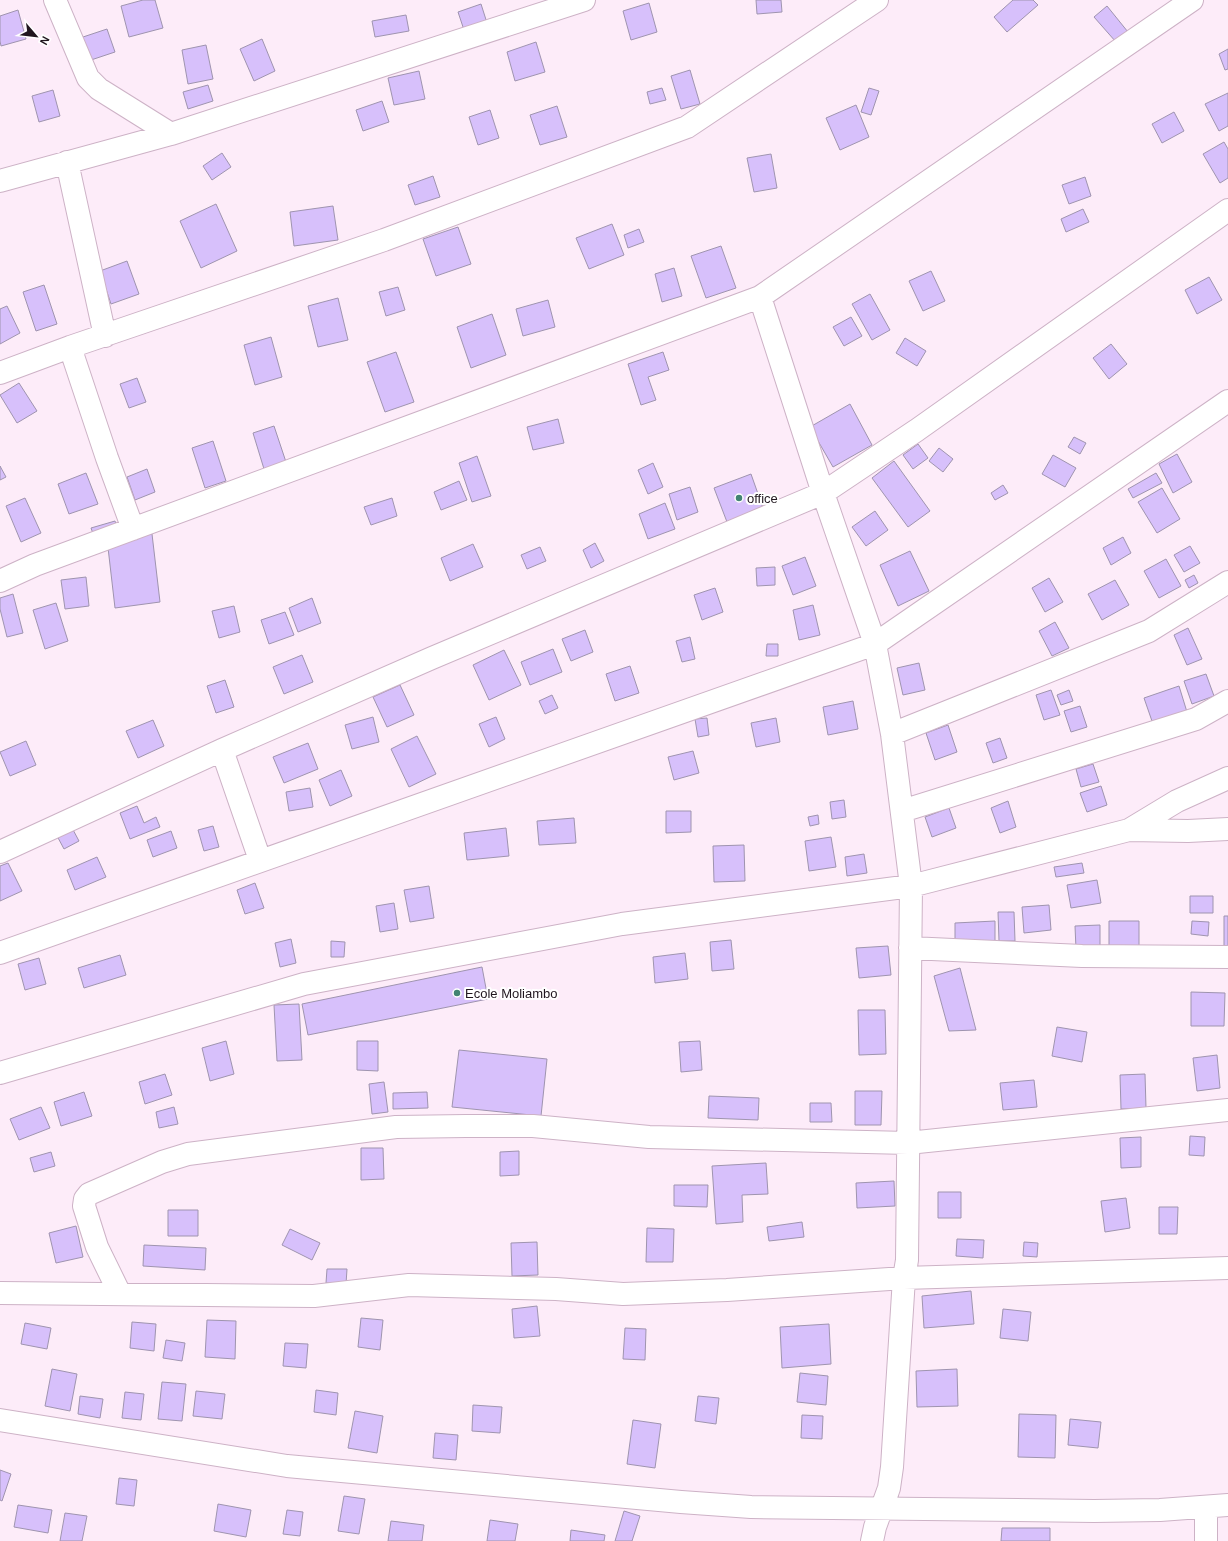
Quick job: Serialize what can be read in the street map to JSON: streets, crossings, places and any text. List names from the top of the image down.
{
  "places": ["office", "Ecole Moliambo"],
  "north": "bottom right"
}
